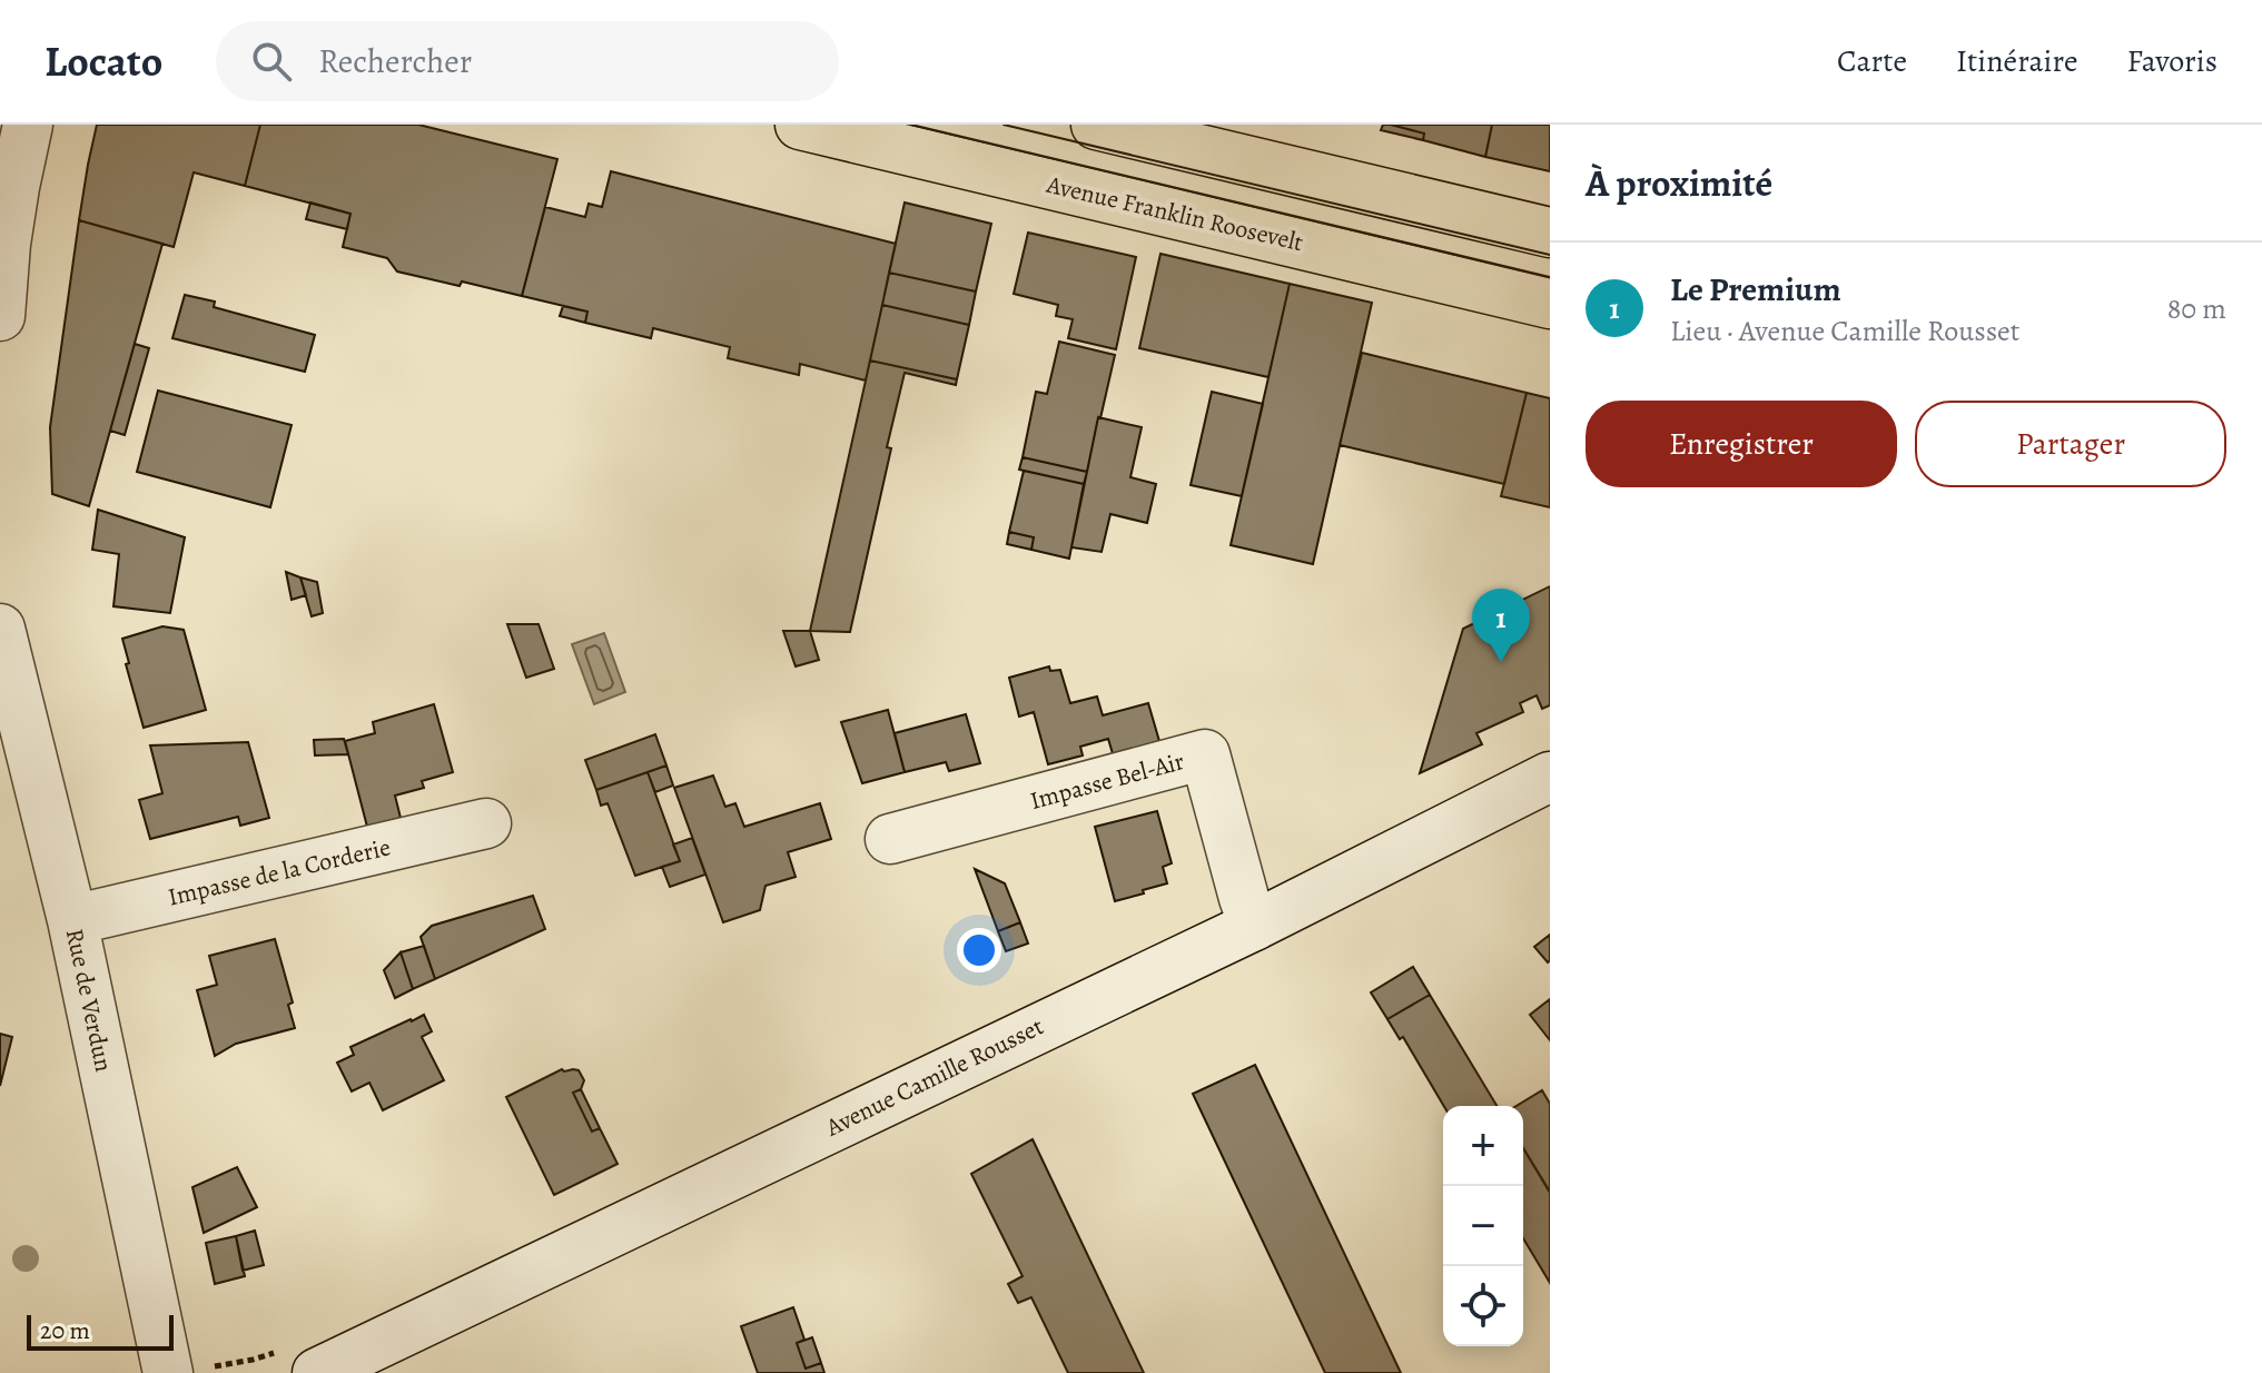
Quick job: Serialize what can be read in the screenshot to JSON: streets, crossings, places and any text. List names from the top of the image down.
{
  "streets": {
    "main road": ["Avenue Franklin Roosevelt"],
    "street": [
      "Impasse Bel-Air",
      "Impasse de la Corderie",
      "Rue de Verdun",
      "Avenue Camille Rousset"
    ]
  },
  "crossings": [
    ["Impasse Bel-Air", "Avenue Camille Rousset"],
    ["Impasse de la Corderie", "Rue de Verdun"]
  ],
  "scale_bar": "20 m",
  "page": {
    "header": "Locato",
    "search": "Rechercher",
    "nav": ["Carte", "Itinéraire", "Favoris"],
    "heading": "À proximité",
    "list": [
      {
        "mark": "1",
        "name": "Le Premium",
        "note": "Lieu · Avenue Camille Rousset",
        "value": "80 m"
      }
    ],
    "buttons": ["Enregistrer", "Partager"],
    "pins": "1",
    "map_buttons": ["+", "−"],
    "scale": "20 m"
  }
}
